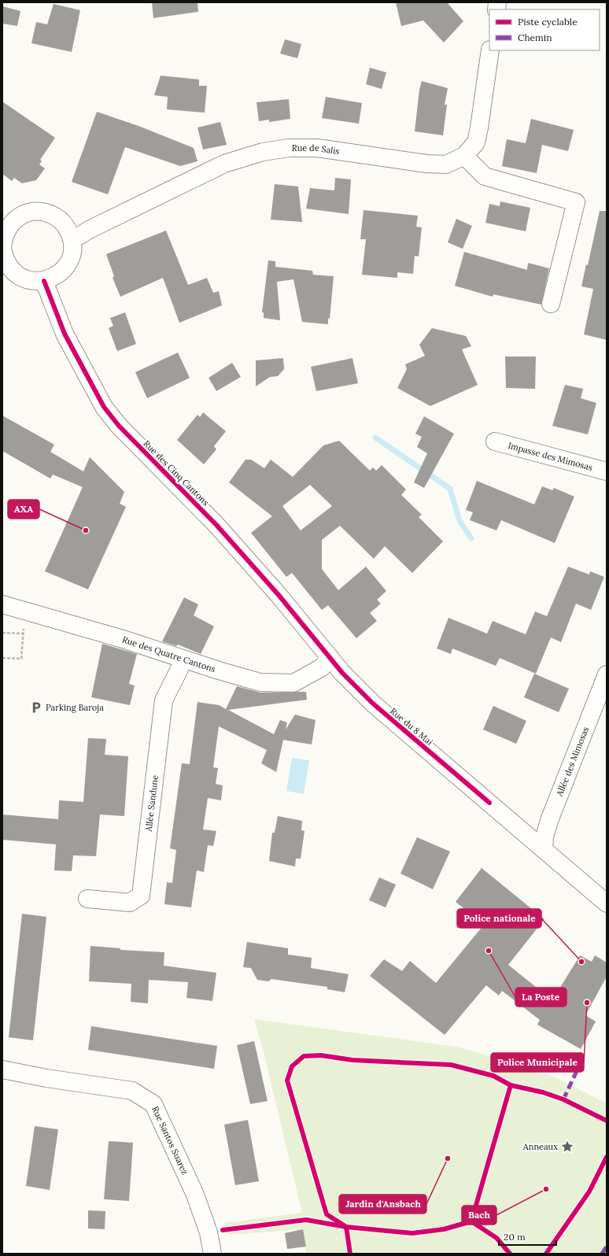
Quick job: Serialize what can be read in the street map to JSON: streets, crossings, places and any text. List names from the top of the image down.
{
  "streets": {
    "street": [
      "Rue de Salis",
      "Impasse des Mimosas",
      "Rue des Cinq Cantons",
      "Rue des Quatre Cantons",
      "Rue du 8 Mai",
      "Allée des Mimosas",
      "Allée Sandune",
      "Rue Santos Suarez"
    ]
  },
  "crossings": [
    ["Rue de Salis", "Rue des Cinq Cantons"],
    ["Rue des Cinq Cantons", "Rue des Quatre Cantons"],
    ["Rue des Cinq Cantons", "Rue du 8 Mai"],
    ["Rue des Quatre Cantons", "Rue du 8 Mai"],
    ["Rue des Quatre Cantons", "Allée Sandune"],
    ["Rue du 8 Mai", "Allée des Mimosas"]
  ],
  "places": {
    "other": [
      "AXA",
      "La Poste",
      "Police nationale",
      "Police Municipale",
      "Jardin d'Ansbach",
      "Bach"
    ],
    "parking": ["Parking Baroja"],
    "place": ["Anneaux"]
  },
  "legend": ["Piste cyclable", "Chemin"],
  "scale_bar": "20 m"
}
